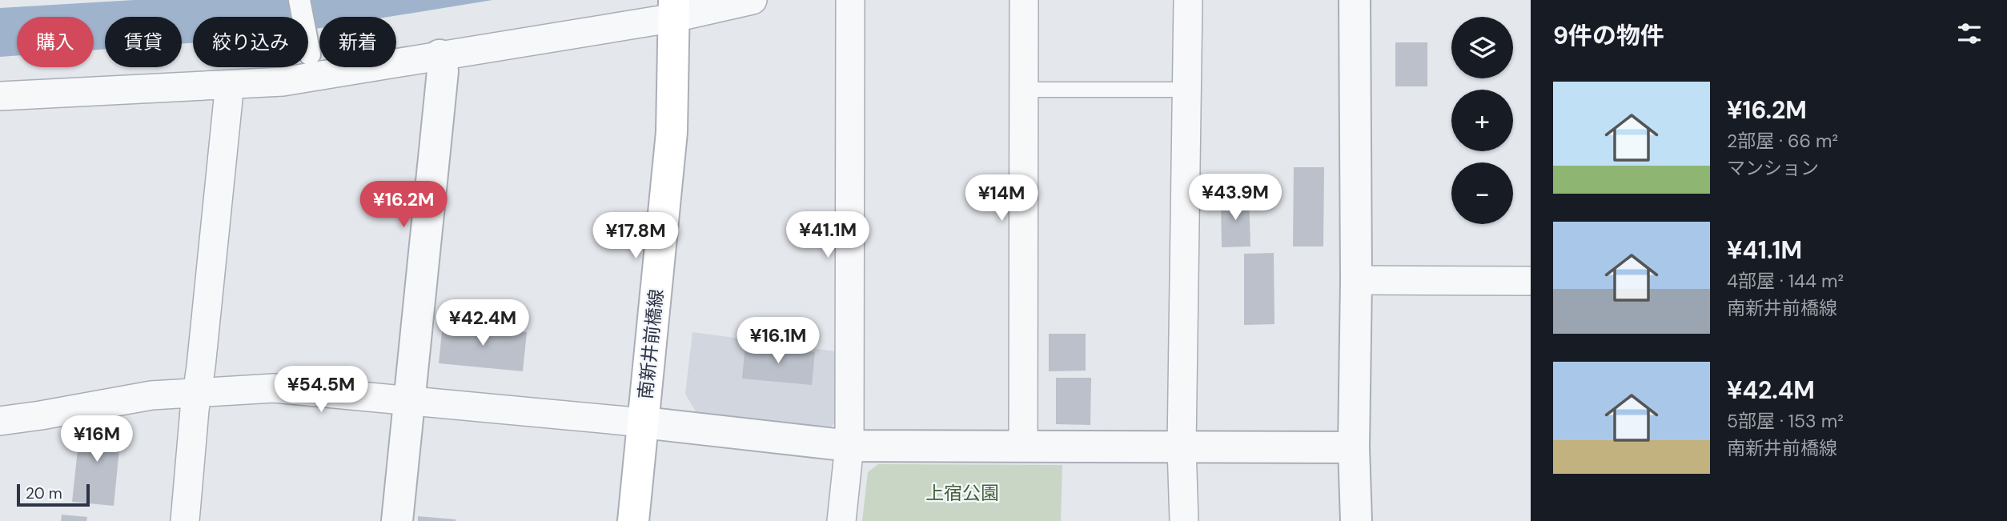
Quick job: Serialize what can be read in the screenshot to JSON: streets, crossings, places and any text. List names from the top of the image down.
{
  "streets": {
    "main road": ["南新井前橋線"]
  },
  "parks": ["上宿公園"],
  "scale_bar": "20 m",
  "page": {
    "heading": "9件の物件",
    "map_buttons": ["+", "−"],
    "chip": [
      "購入",
      "賃貸",
      "絞り込み",
      "新着"
    ],
    "list": [
      {
        "name": "¥16.2M",
        "note": "2部屋 · 66 m² · マンション"
      },
      {
        "name": "¥41.1M",
        "note": "4部屋 · 144 m² · 南新井前橋線"
      },
      {
        "name": "¥42.4M",
        "note": "5部屋 · 153 m² · 南新井前橋線"
      }
    ],
    "price": [
      "¥43.9M",
      "¥14M",
      "¥16.2M",
      "¥41.1M",
      "¥17.8M",
      "¥42.4M",
      "¥16.1M",
      "¥54.5M",
      "¥16M"
    ],
    "scale": "20 m"
  }
}
